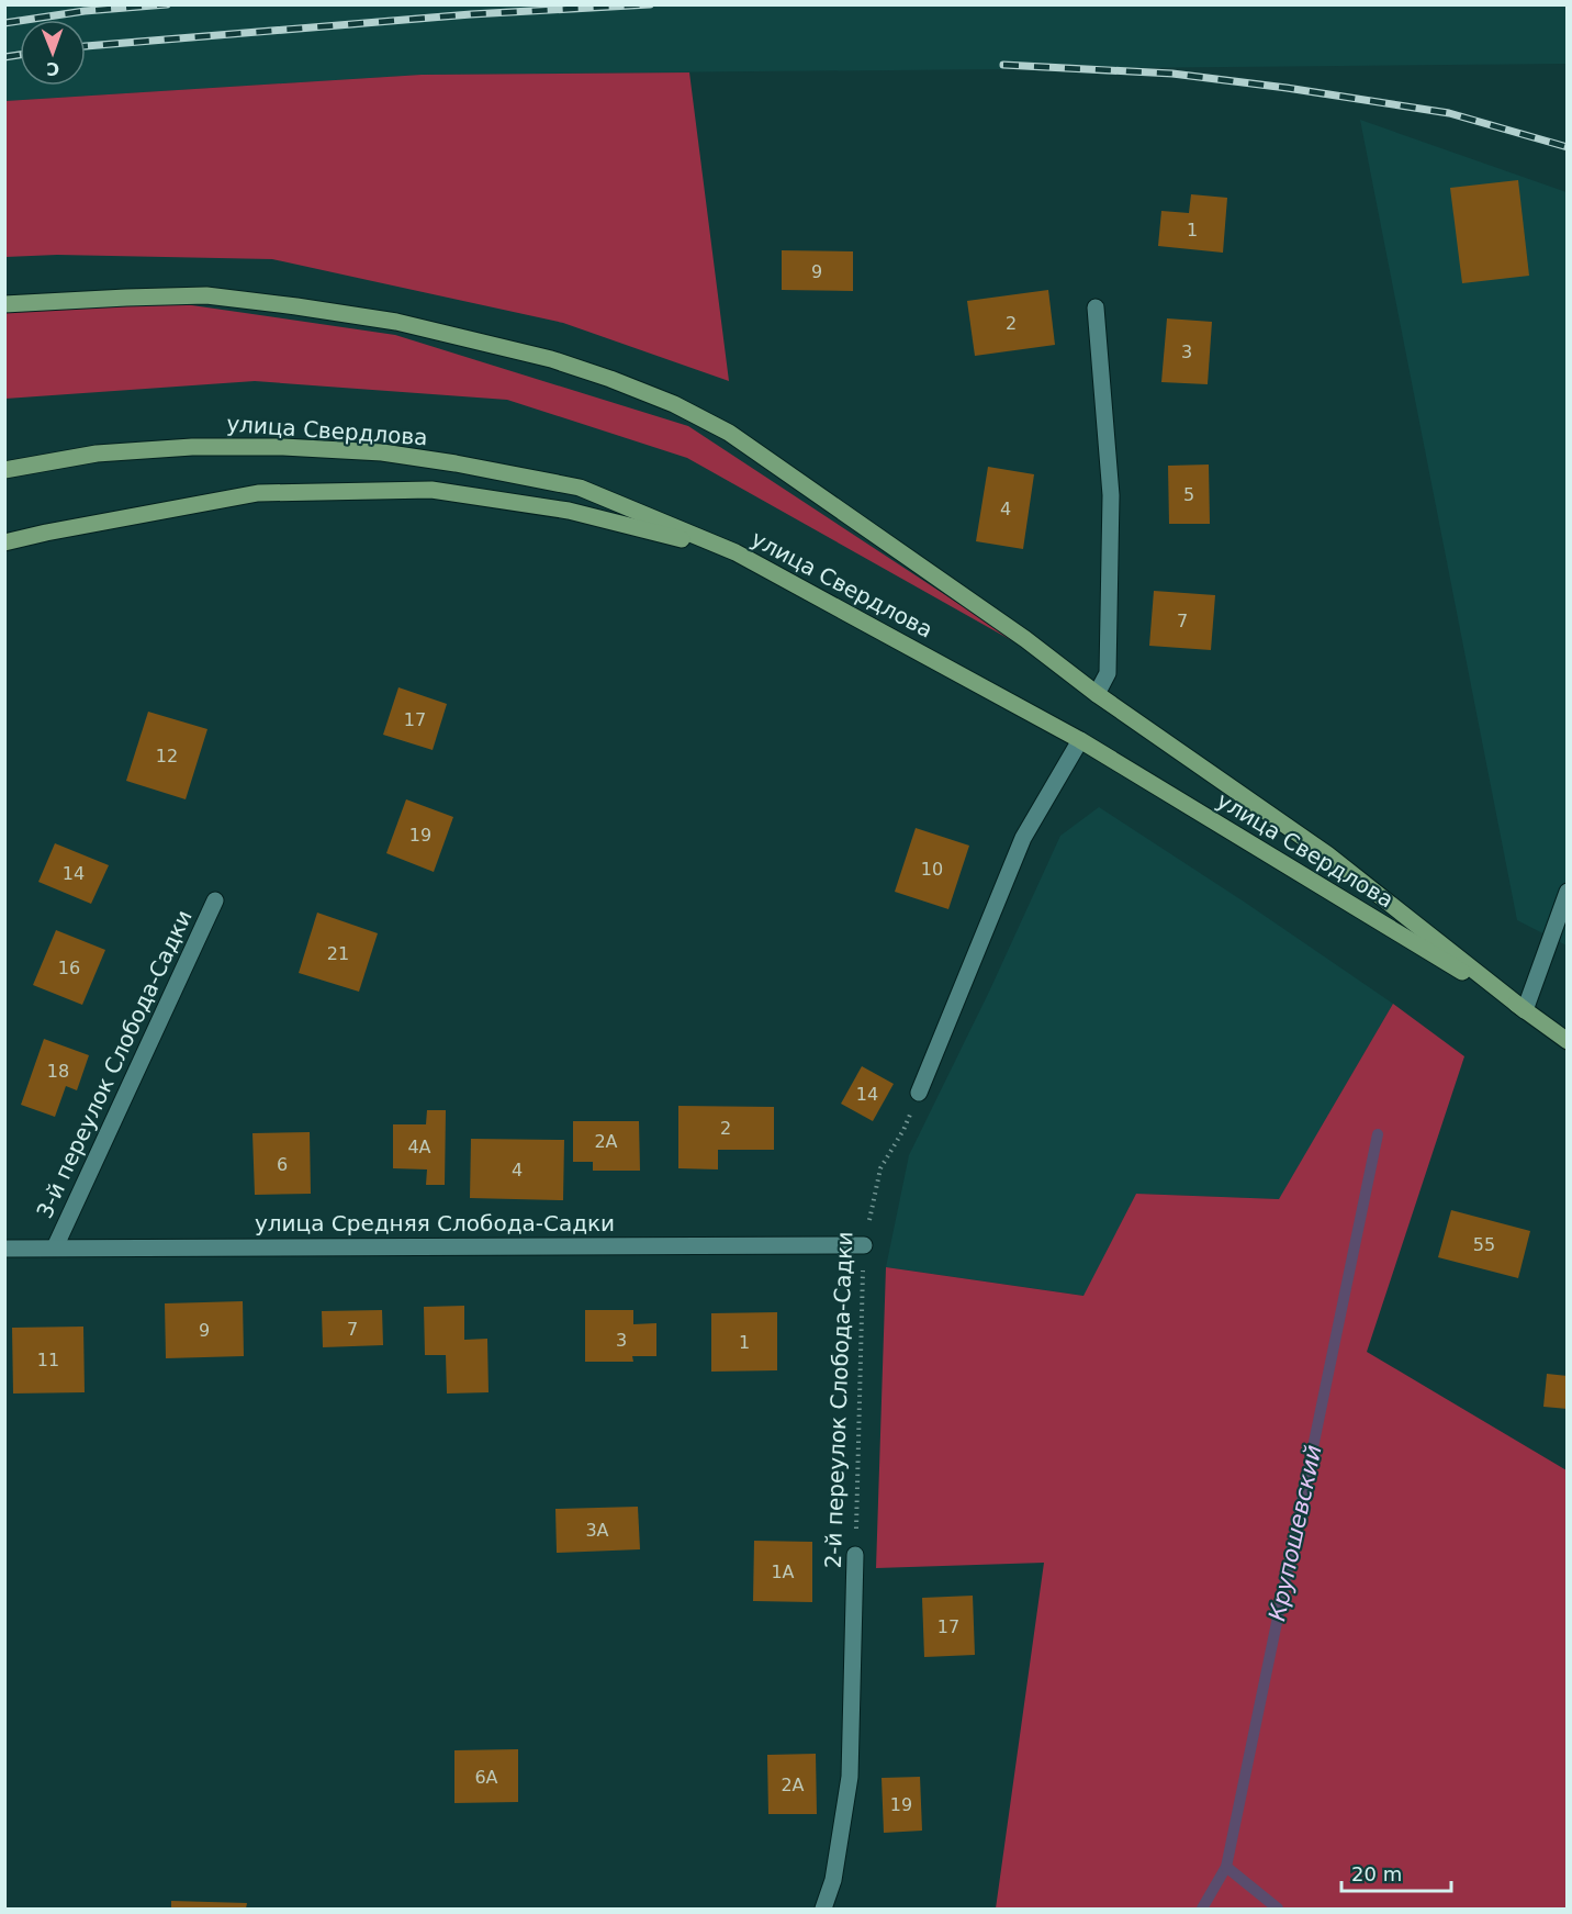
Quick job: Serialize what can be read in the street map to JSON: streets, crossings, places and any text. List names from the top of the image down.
{
  "streets": {
    "main road": ["улица Свердлова"],
    "street": ["3-й переулок Слобода-Садки", "улица Средняя Слобода-Садки", "2-й переулок Слобода-Садки"]
  },
  "crossings": [
    ["3-й переулок Слобода-Садки", "улица Средняя Слобода-Садки"],
    ["улица Средняя Слобода-Садки", "2-й переулок Слобода-Садки"]
  ],
  "water": ["Крупошевский"],
  "house_numbers": [
    "1",
    "9",
    "2",
    "3",
    "5",
    "4",
    "7",
    "17",
    "12",
    "19",
    "10",
    "14",
    "21",
    "16",
    "18",
    "14",
    "2",
    "2А",
    "4А",
    "6",
    "4",
    "55",
    "7",
    "9",
    "3",
    "1",
    "11",
    "3А",
    "1А",
    "17",
    "6А",
    "2А",
    "19"
  ],
  "scale_bar": "20 m",
  "north": "bottom"
}
